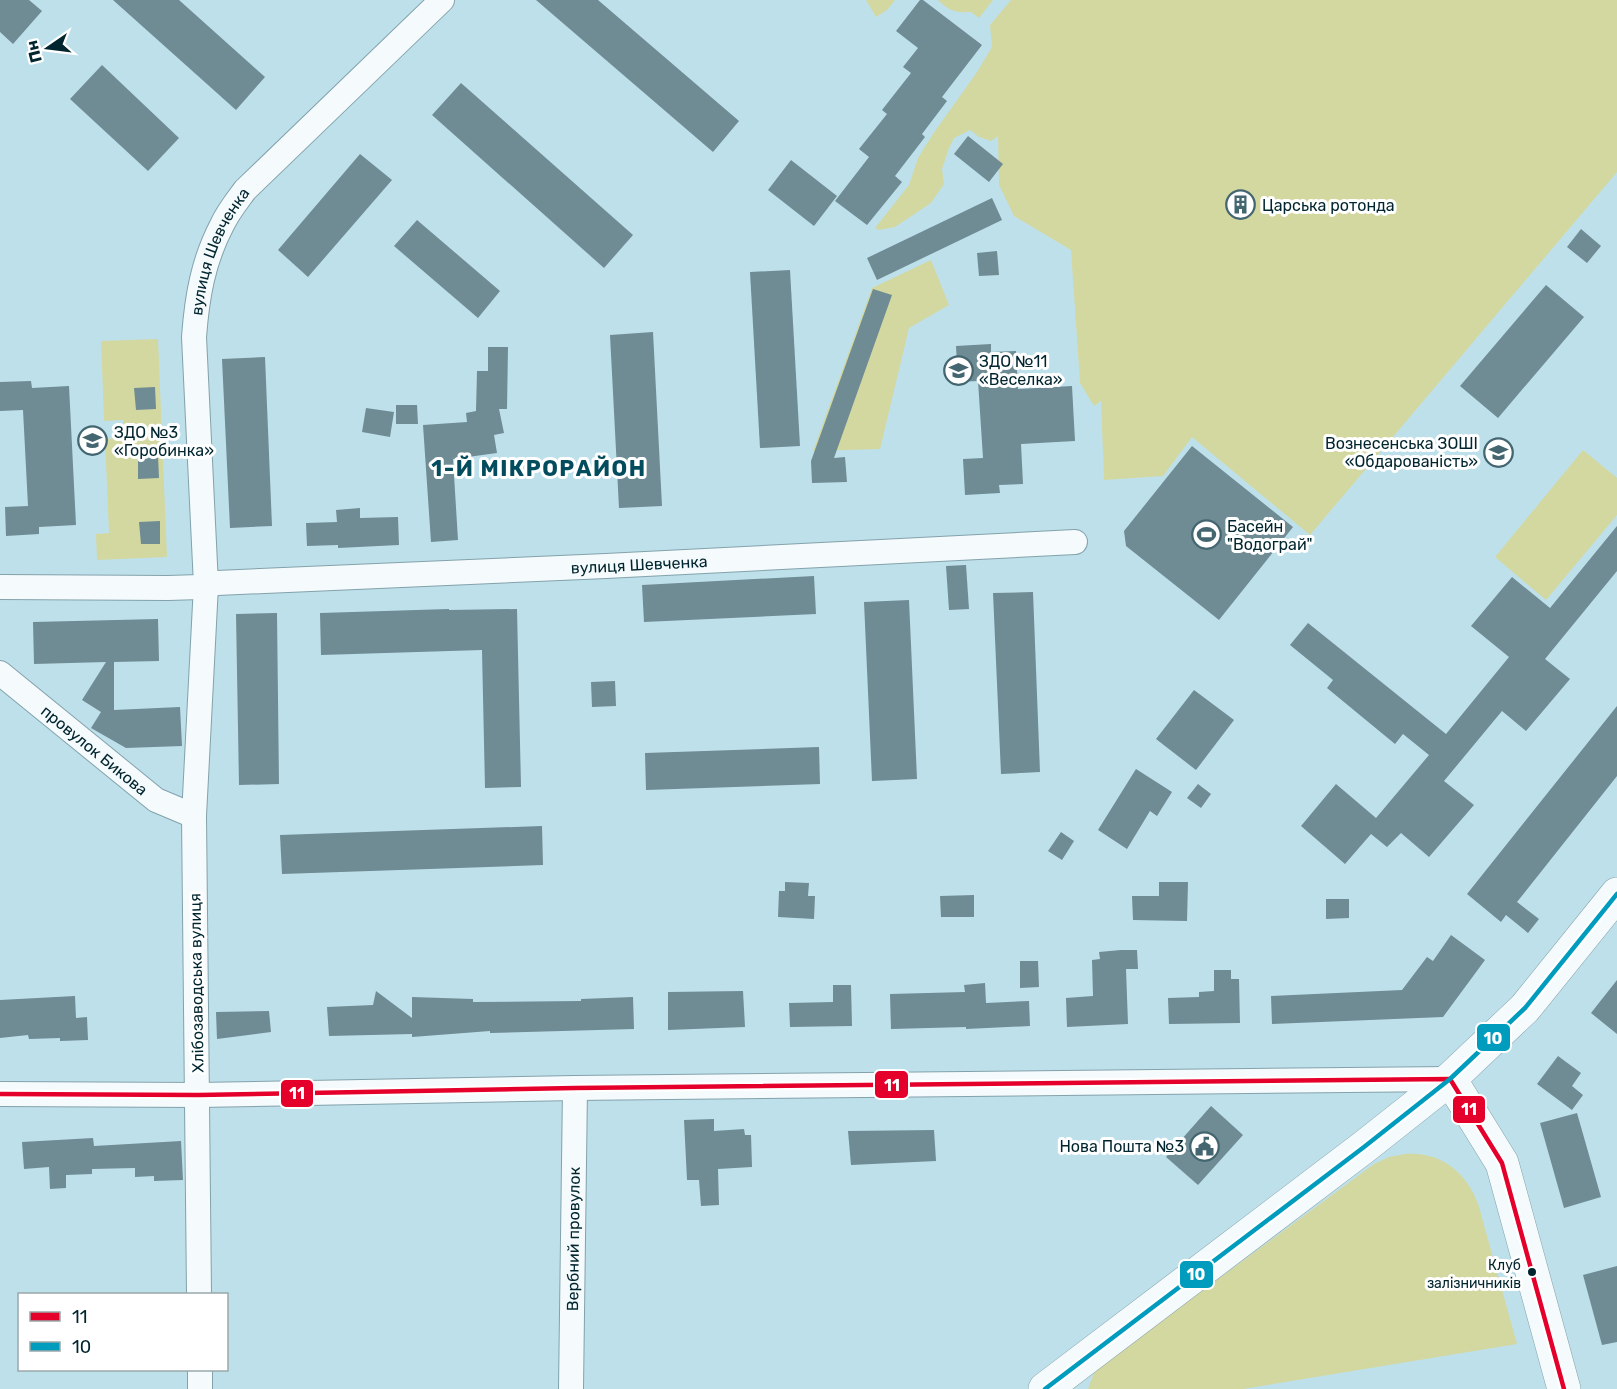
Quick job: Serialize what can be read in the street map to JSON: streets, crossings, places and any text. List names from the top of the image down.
{
  "streets": {
    "street": [
      "вулиця Шевченка",
      "провулок Бикова",
      "Хлібозаводська вулиця",
      "Вербний провулок"
    ]
  },
  "crossings": [
    ["вулиця Шевченка", "провулок Бикова"],
    ["вулиця Шевченка", "Хлібозаводська вулиця"],
    ["провулок Бикова", "Хлібозаводська вулиця"]
  ],
  "districts": ["1-Й МІКРОРАЙОН"],
  "places": {
    "building": ["Царська ротонда"],
    "school or university": ["ЗДО №11 «Веселка»", "ЗДО №3 «Горобинка»", "Вознесенська ЗОШІ «Обдарованість»"],
    "sports": ["Басейн \"Водограй\""],
    "public building": ["Нова Пошта №3"],
    "other": ["Клуб залізничників"]
  },
  "lines": ["transit line 10", "transit line 11"],
  "legend": ["11", "10"],
  "north": "left"
}
